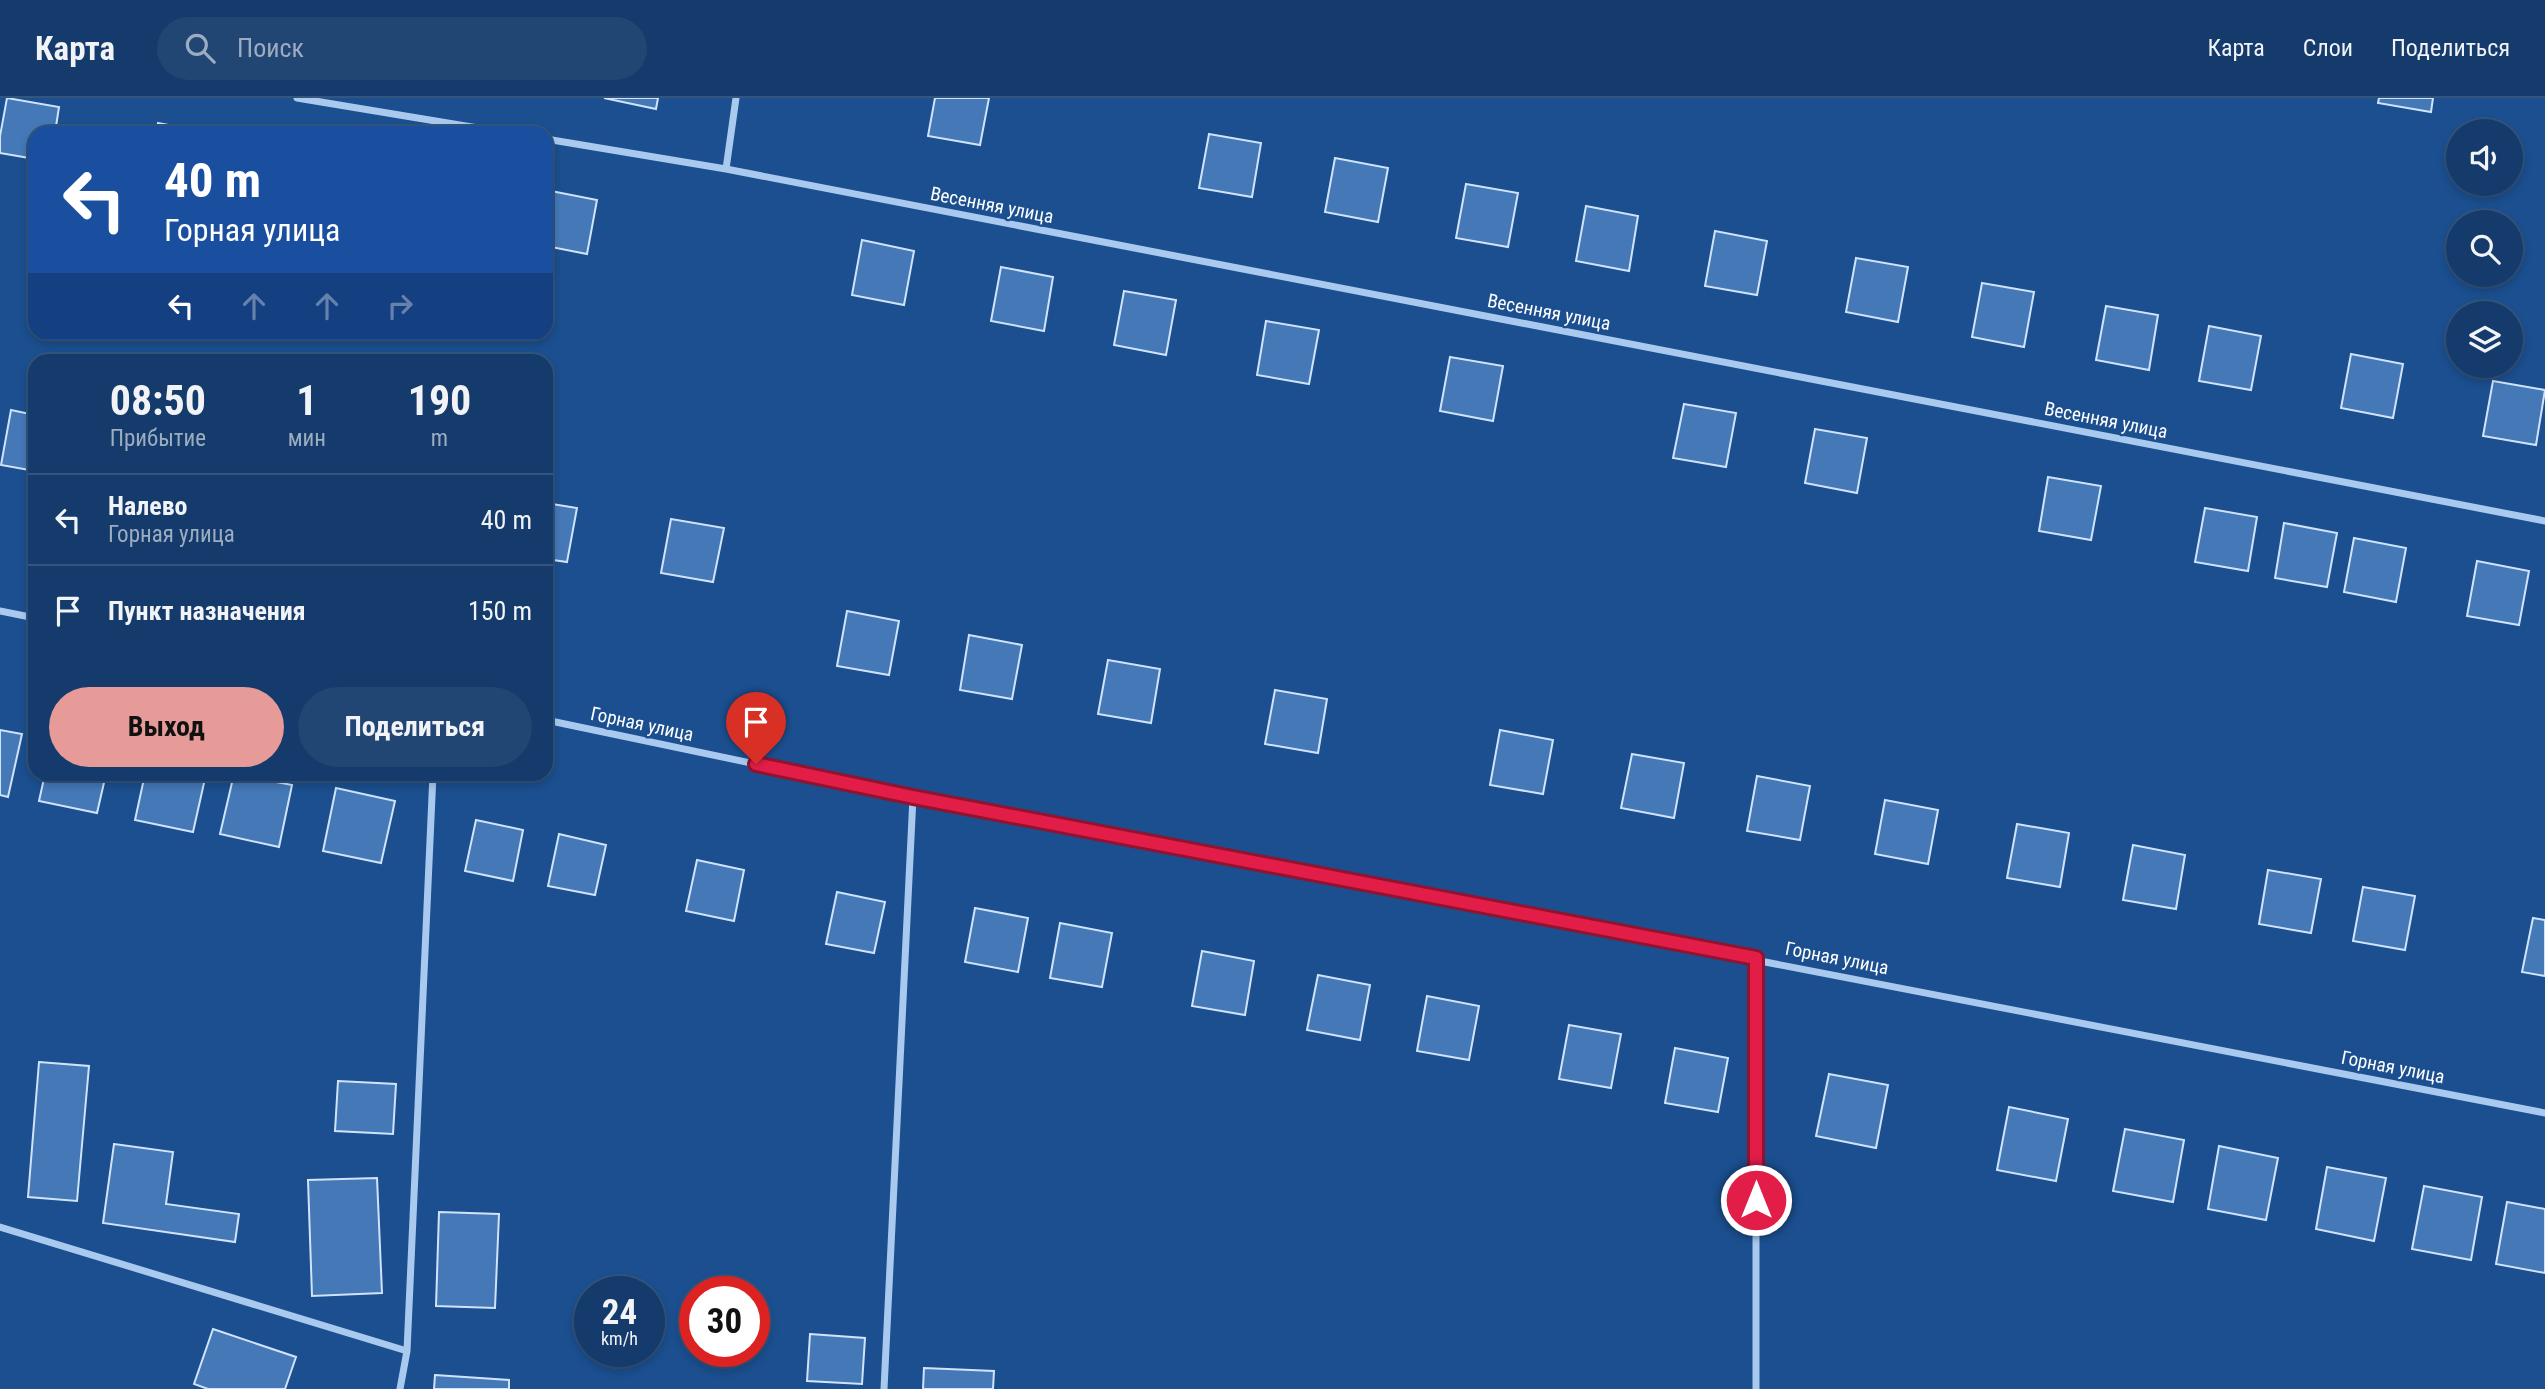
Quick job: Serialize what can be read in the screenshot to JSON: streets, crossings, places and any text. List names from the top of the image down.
{
  "streets": {
    "street": ["Весенняя улица", "Горная улица"]
  },
  "page": {
    "header": "Карта",
    "search": "Поиск",
    "nav": ["Карта", "Слои", "Поделиться"],
    "turn": ["40 m", "Горная улица"],
    "eta": [
      "08:50",
      "Прибытие",
      "1",
      "мин",
      "190",
      "m"
    ],
    "list": [
      {
        "name": "Налево",
        "note": "Горная улица",
        "value": "40 m"
      },
      {
        "name": "Пункт назначения",
        "value": "150 m"
      }
    ],
    "buttons": ["Выход", "Поделиться"],
    "speed": "24 km/h",
    "limit": "30"
  }
}
